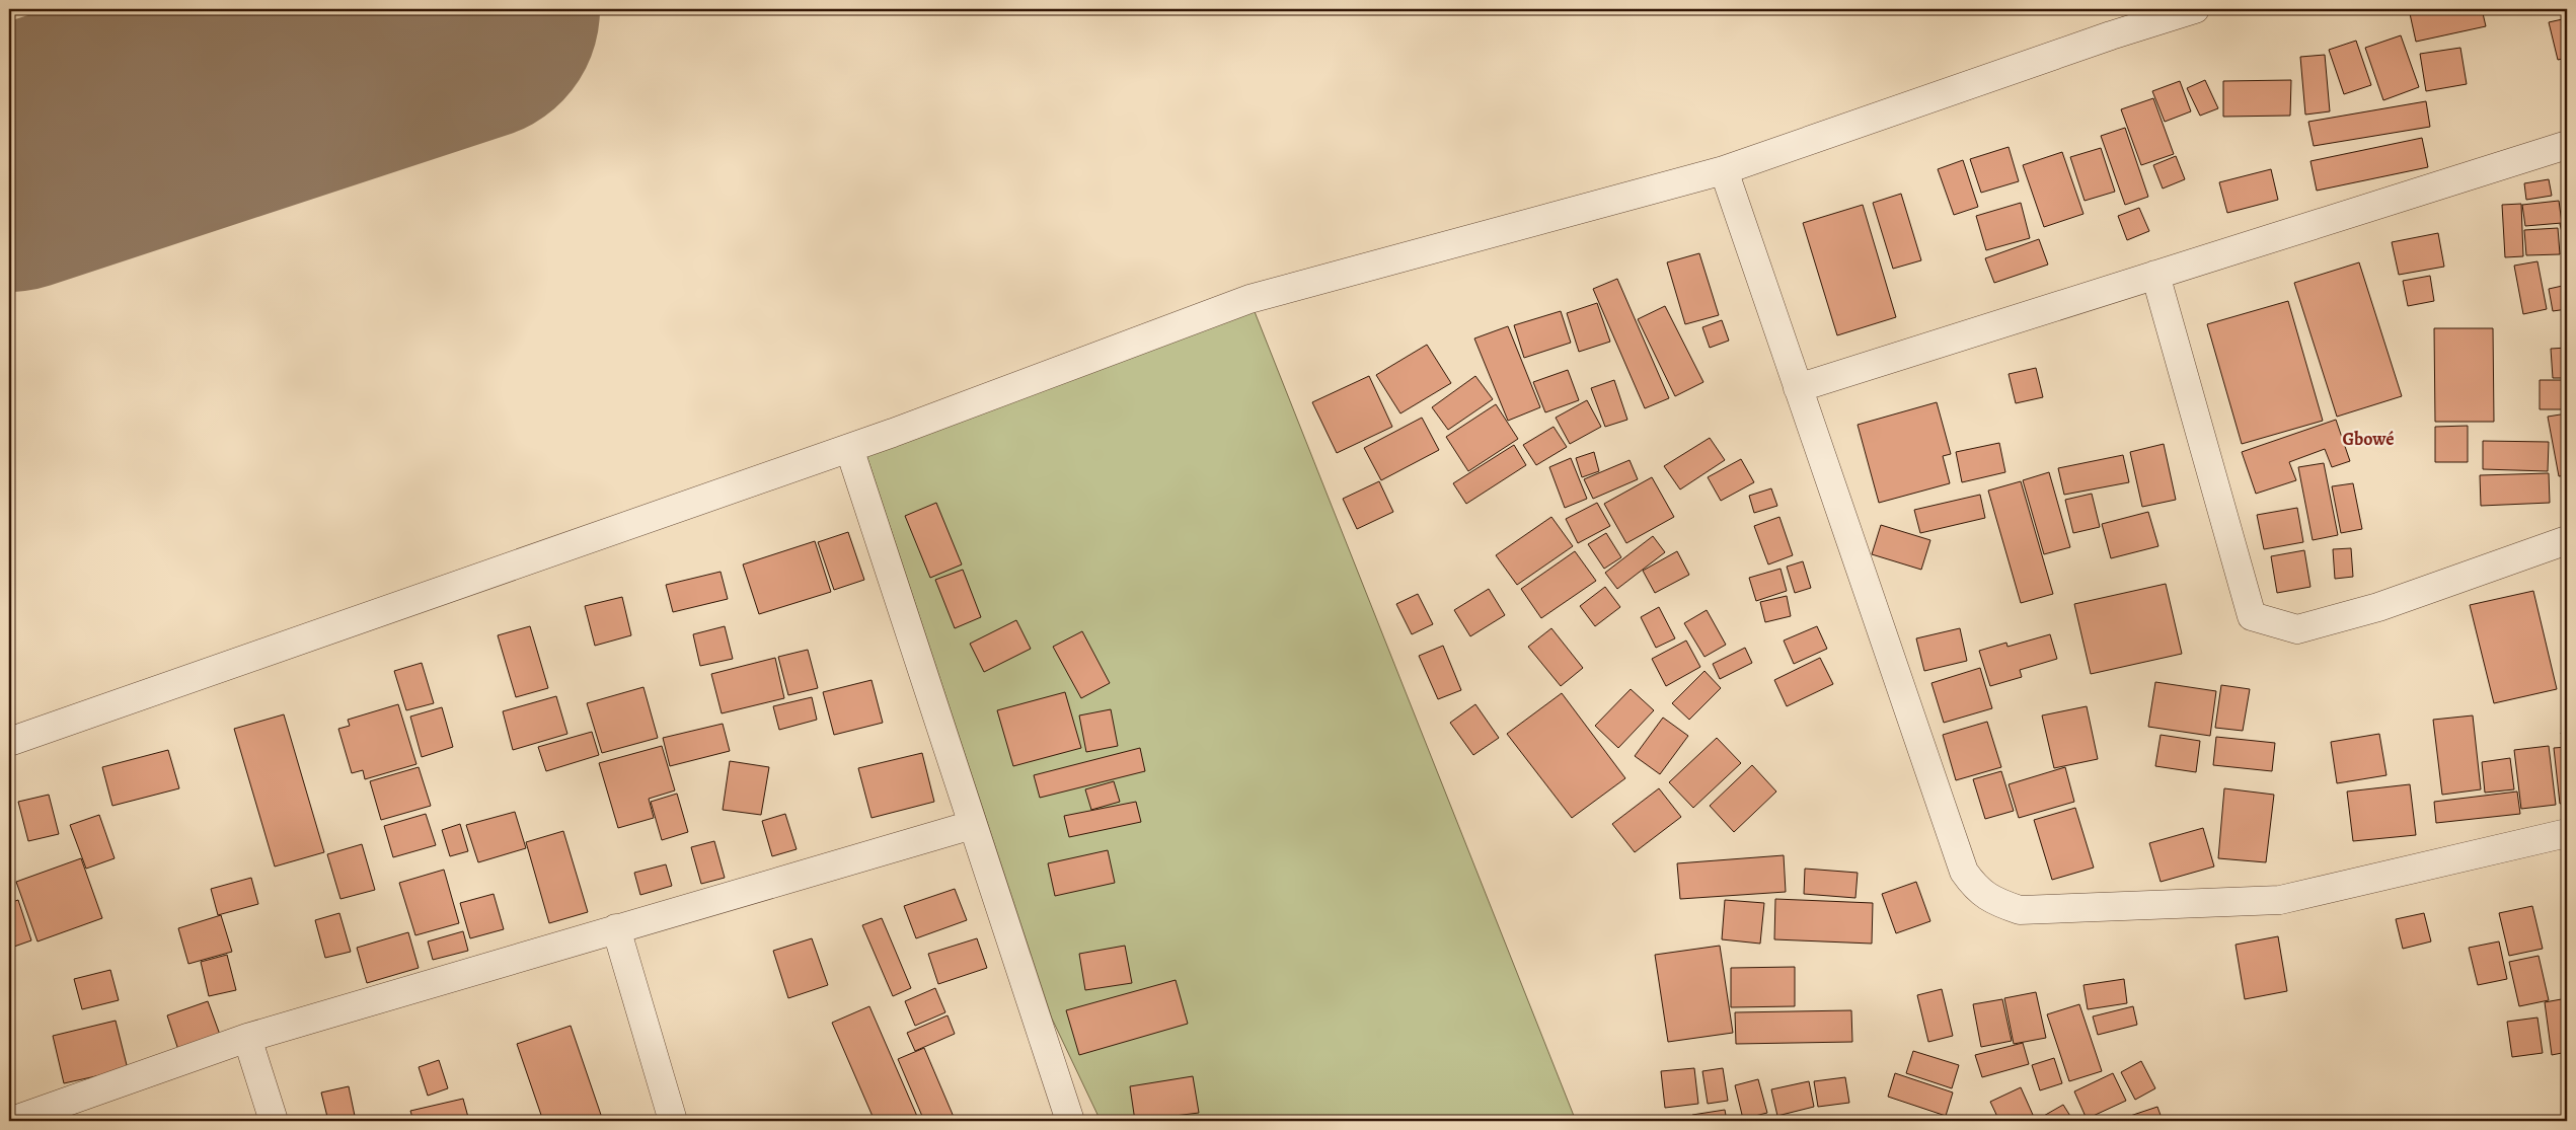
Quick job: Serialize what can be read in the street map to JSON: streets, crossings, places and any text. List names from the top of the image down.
{
  "districts": ["Gbowé"]
}
